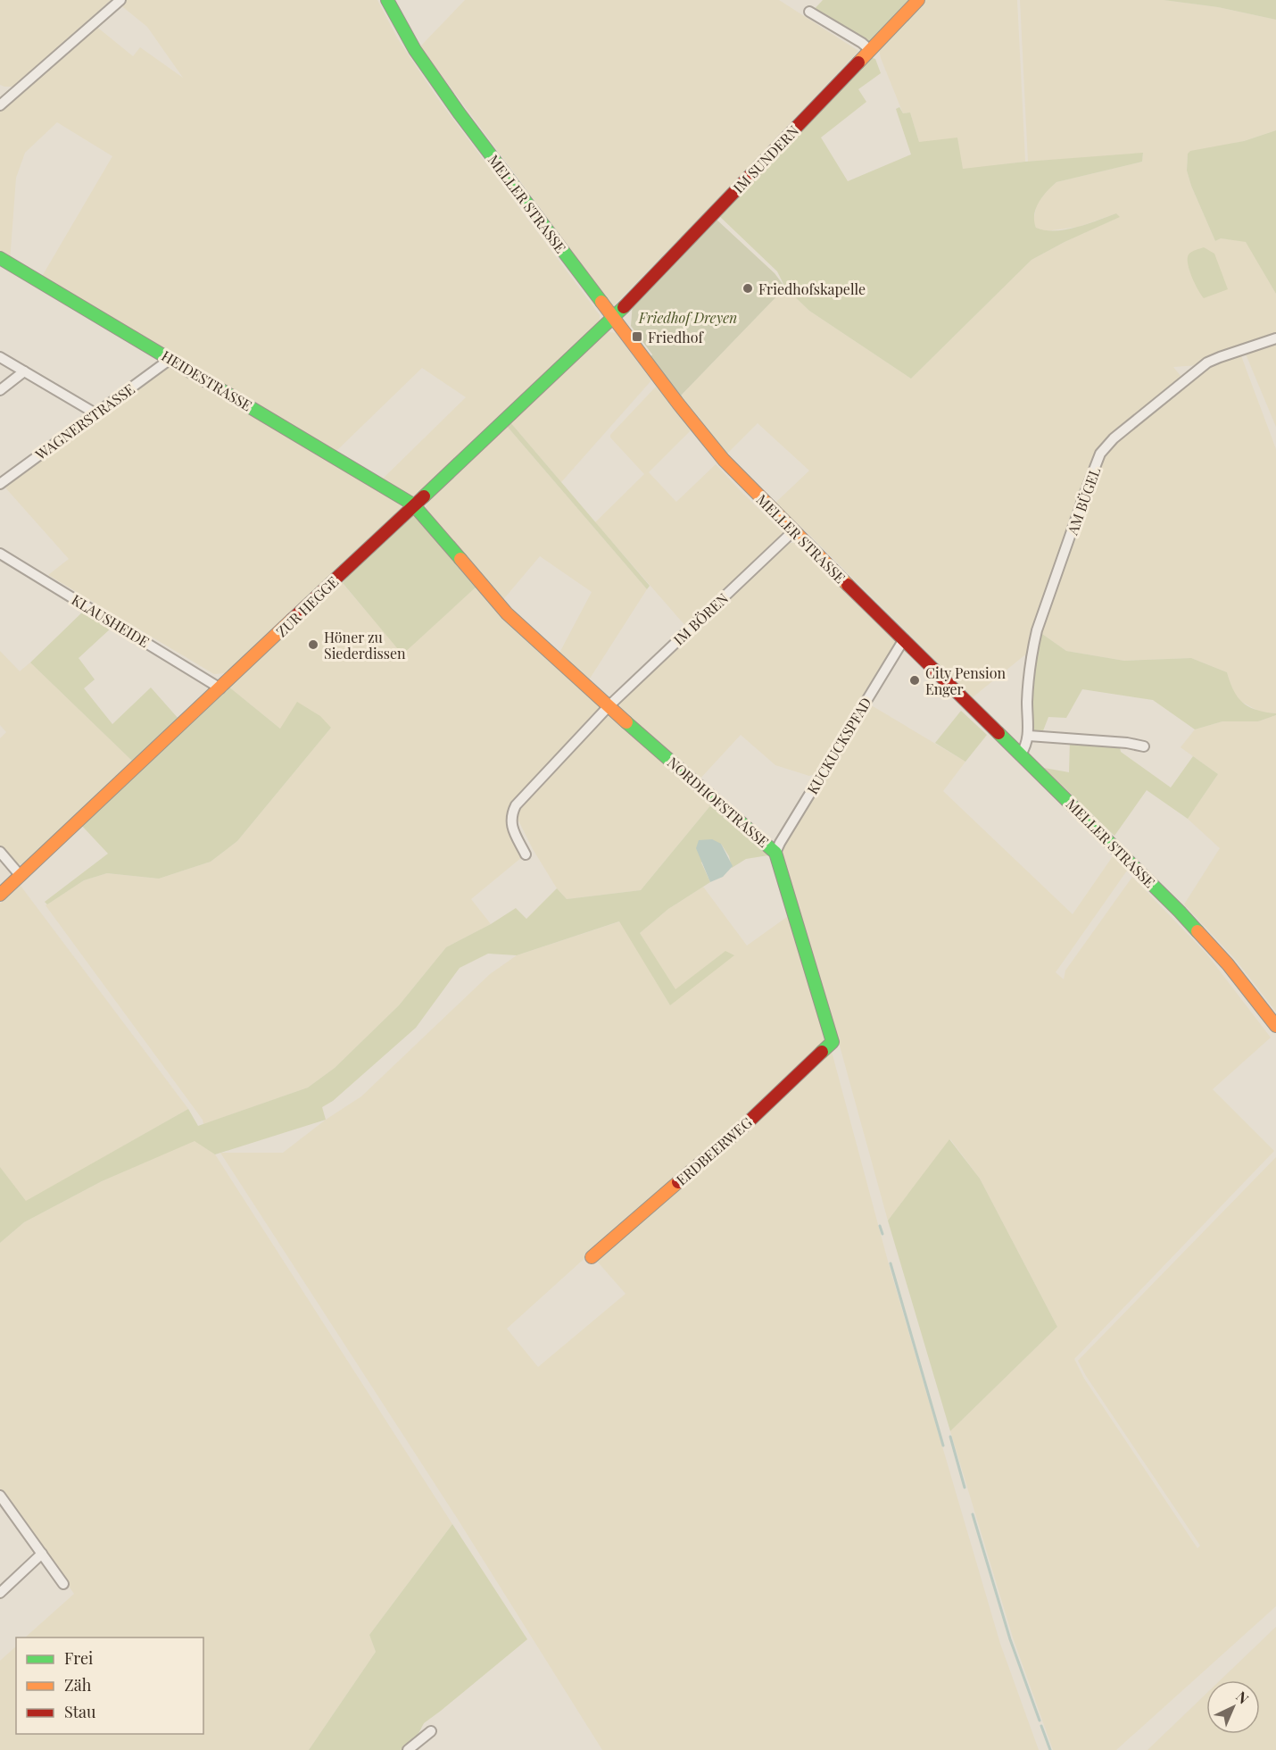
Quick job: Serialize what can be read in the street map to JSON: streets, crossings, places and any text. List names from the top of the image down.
{
  "streets": {
    "street": [
      "IM SUNDERN",
      "MELLER STRASSE",
      "HEIDESTRASSE",
      "WAGNERSTRASSE",
      "AM BÜGEL",
      "ZUR HEGGE",
      "IM BÖREN",
      "KLAUSHEIDE",
      "KUCKUCKSPFAD",
      "NORDHOFSTRASSE",
      "ERDBEERWEG"
    ]
  },
  "crossings": [
    ["IM SUNDERN", "MELLER STRASSE"],
    ["IM SUNDERN", "ZUR HEGGE"],
    ["MELLER STRASSE", "AM BÜGEL"],
    ["MELLER STRASSE", "ZUR HEGGE"],
    ["MELLER STRASSE", "IM BÖREN"],
    ["MELLER STRASSE", "KUCKUCKSPFAD"],
    ["HEIDESTRASSE", "WAGNERSTRASSE"],
    ["HEIDESTRASSE", "ZUR HEGGE"],
    ["HEIDESTRASSE", "NORDHOFSTRASSE"],
    ["ZUR HEGGE", "KLAUSHEIDE"],
    ["ZUR HEGGE", "NORDHOFSTRASSE"],
    ["IM BÖREN", "NORDHOFSTRASSE"],
    ["KUCKUCKSPFAD", "NORDHOFSTRASSE"],
    ["NORDHOFSTRASSE", "ERDBEERWEG"]
  ],
  "parks": ["Friedhof Dreyen"],
  "places": {
    "other": ["Friedhofskapelle", "Höner zu Siederdissen", "City Pension Enger"],
    "transit": ["Friedhof"]
  },
  "legend": ["Frei", "Zäh", "Stau"],
  "north": "top right"
}
